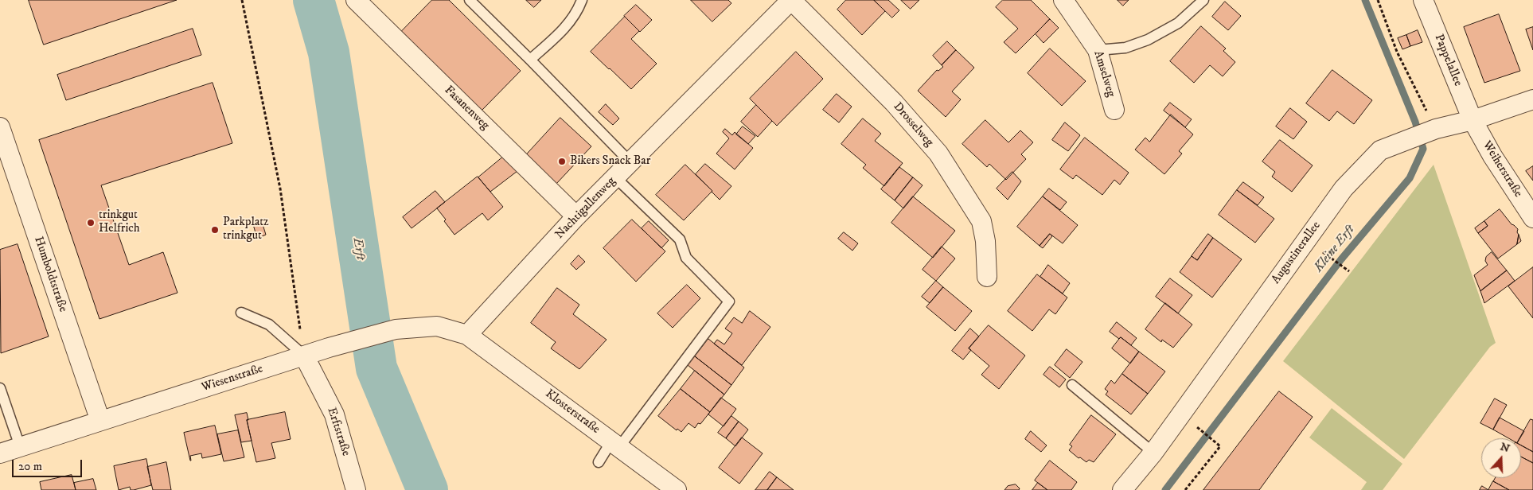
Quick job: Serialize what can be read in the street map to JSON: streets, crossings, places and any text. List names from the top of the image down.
{
  "streets": {
    "street": [
      "Pappelallee",
      "Amselweg",
      "Fasanenweg",
      "Drosselweg",
      "Weiherstraße",
      "Nachtigallenweg",
      "Augustinerallee",
      "Humboldtstraße",
      "Wiesenstraße",
      "Klosterstraße",
      "Erftstraße"
    ]
  },
  "crossings": [
    ["Pappelallee", "Weiherstraße"],
    ["Pappelallee", "Augustinerallee"],
    ["Fasanenweg", "Nachtigallenweg"],
    ["Drosselweg", "Nachtigallenweg"],
    ["Weiherstraße", "Augustinerallee"],
    ["Nachtigallenweg", "Wiesenstraße"],
    ["Nachtigallenweg", "Klosterstraße"],
    ["Humboldtstraße", "Wiesenstraße"],
    ["Wiesenstraße", "Klosterstraße"],
    ["Wiesenstraße", "Erftstraße"]
  ],
  "water": ["Erft", "Kleine Erft"],
  "places": ["Bikers Snack Bar", "trinkgut Helfrich", "Parkplatz trinkgut"],
  "scale_bar": "20 m",
  "north": "top"
}
